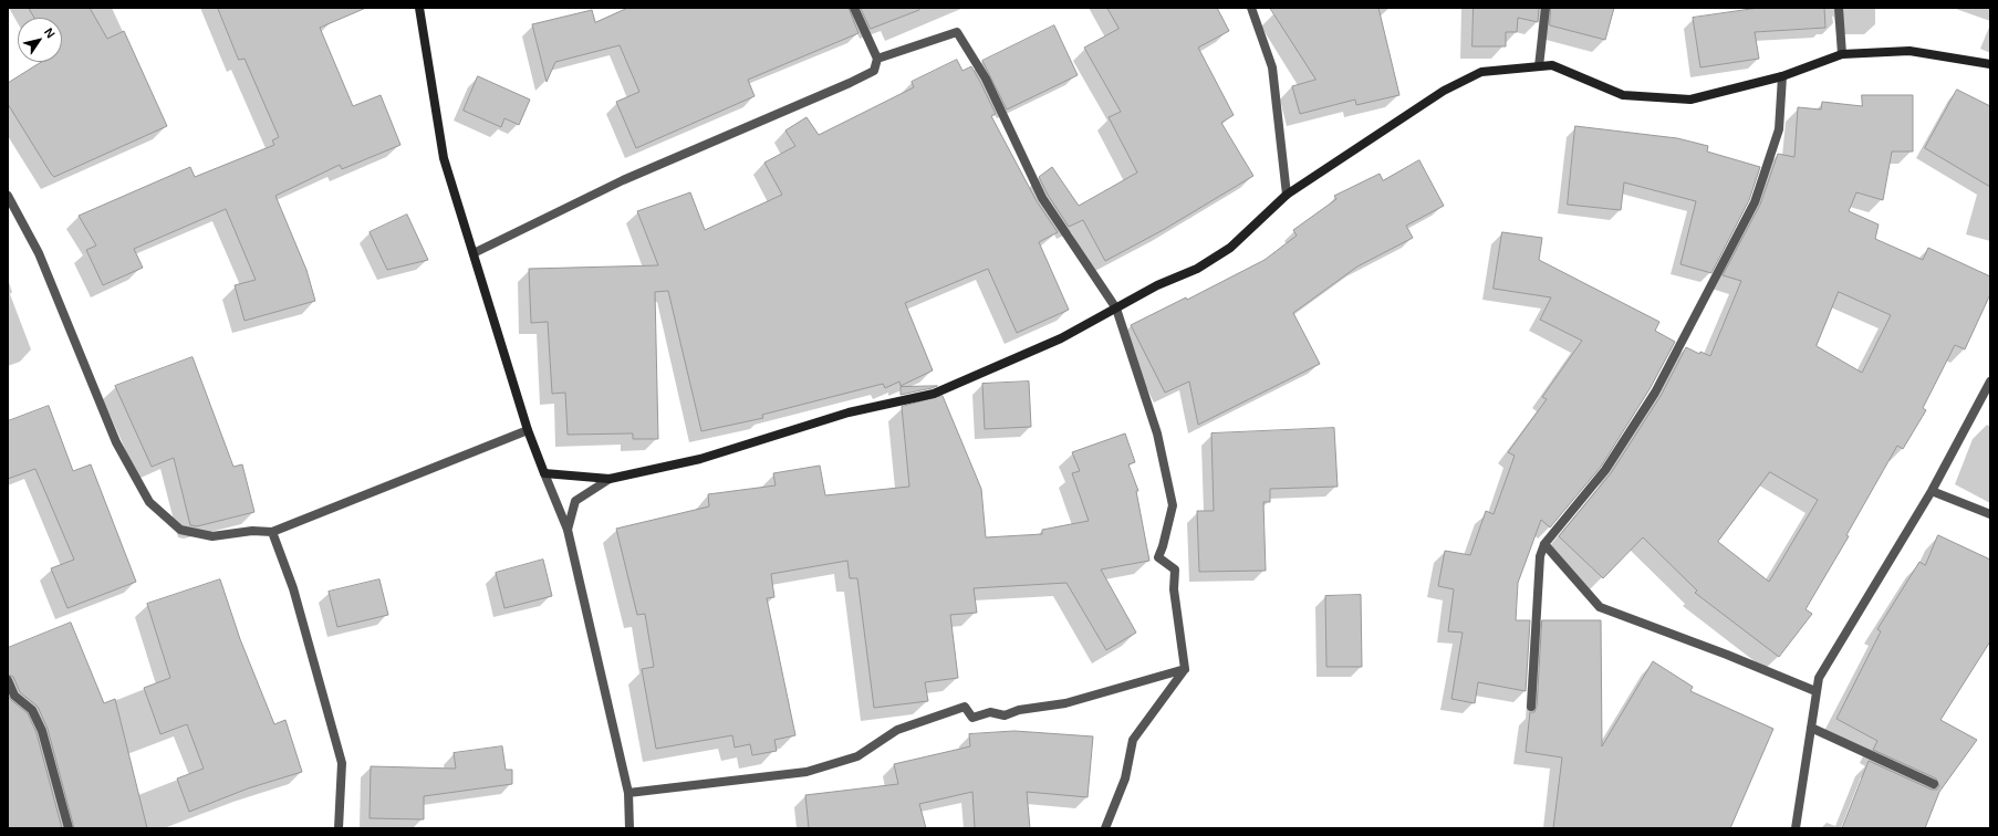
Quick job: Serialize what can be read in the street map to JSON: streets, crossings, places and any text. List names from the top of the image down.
{
  "north": "top right"
}
